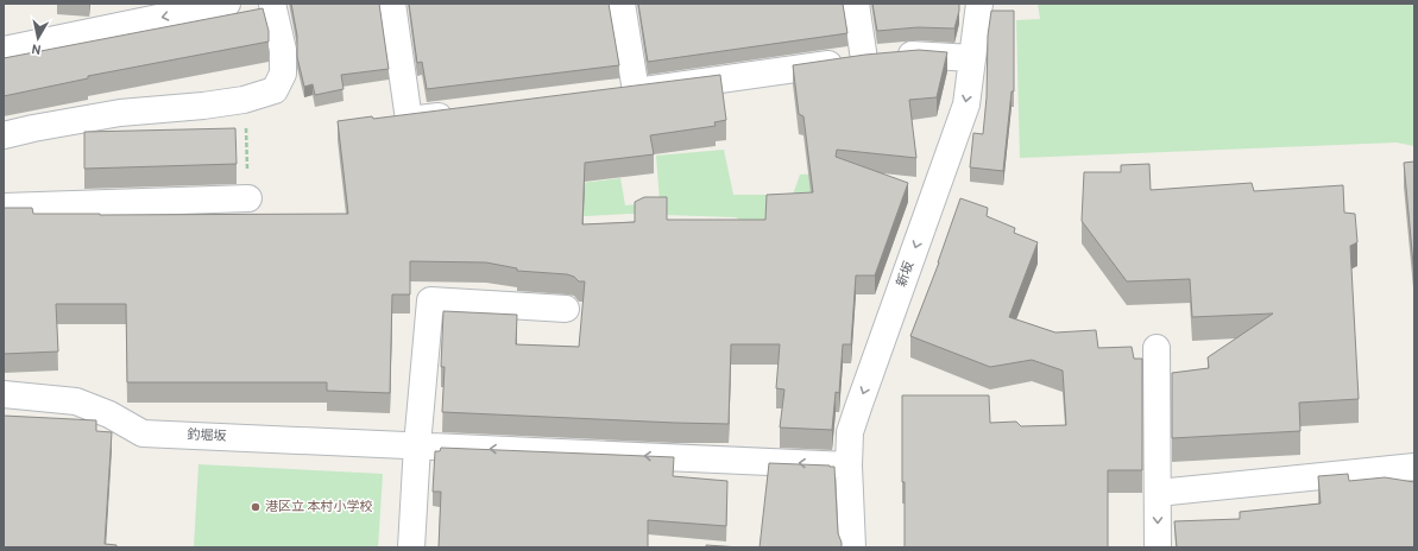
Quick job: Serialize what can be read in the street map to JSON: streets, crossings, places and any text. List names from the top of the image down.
{
  "streets": {
    "street": ["新坂", "釣堀坂"]
  },
  "crossings": [
    ["新坂", "釣堀坂"]
  ],
  "one_way": ["新坂", "釣堀坂"],
  "places": ["港区立 本村小学校"],
  "north": "bottom"
}
